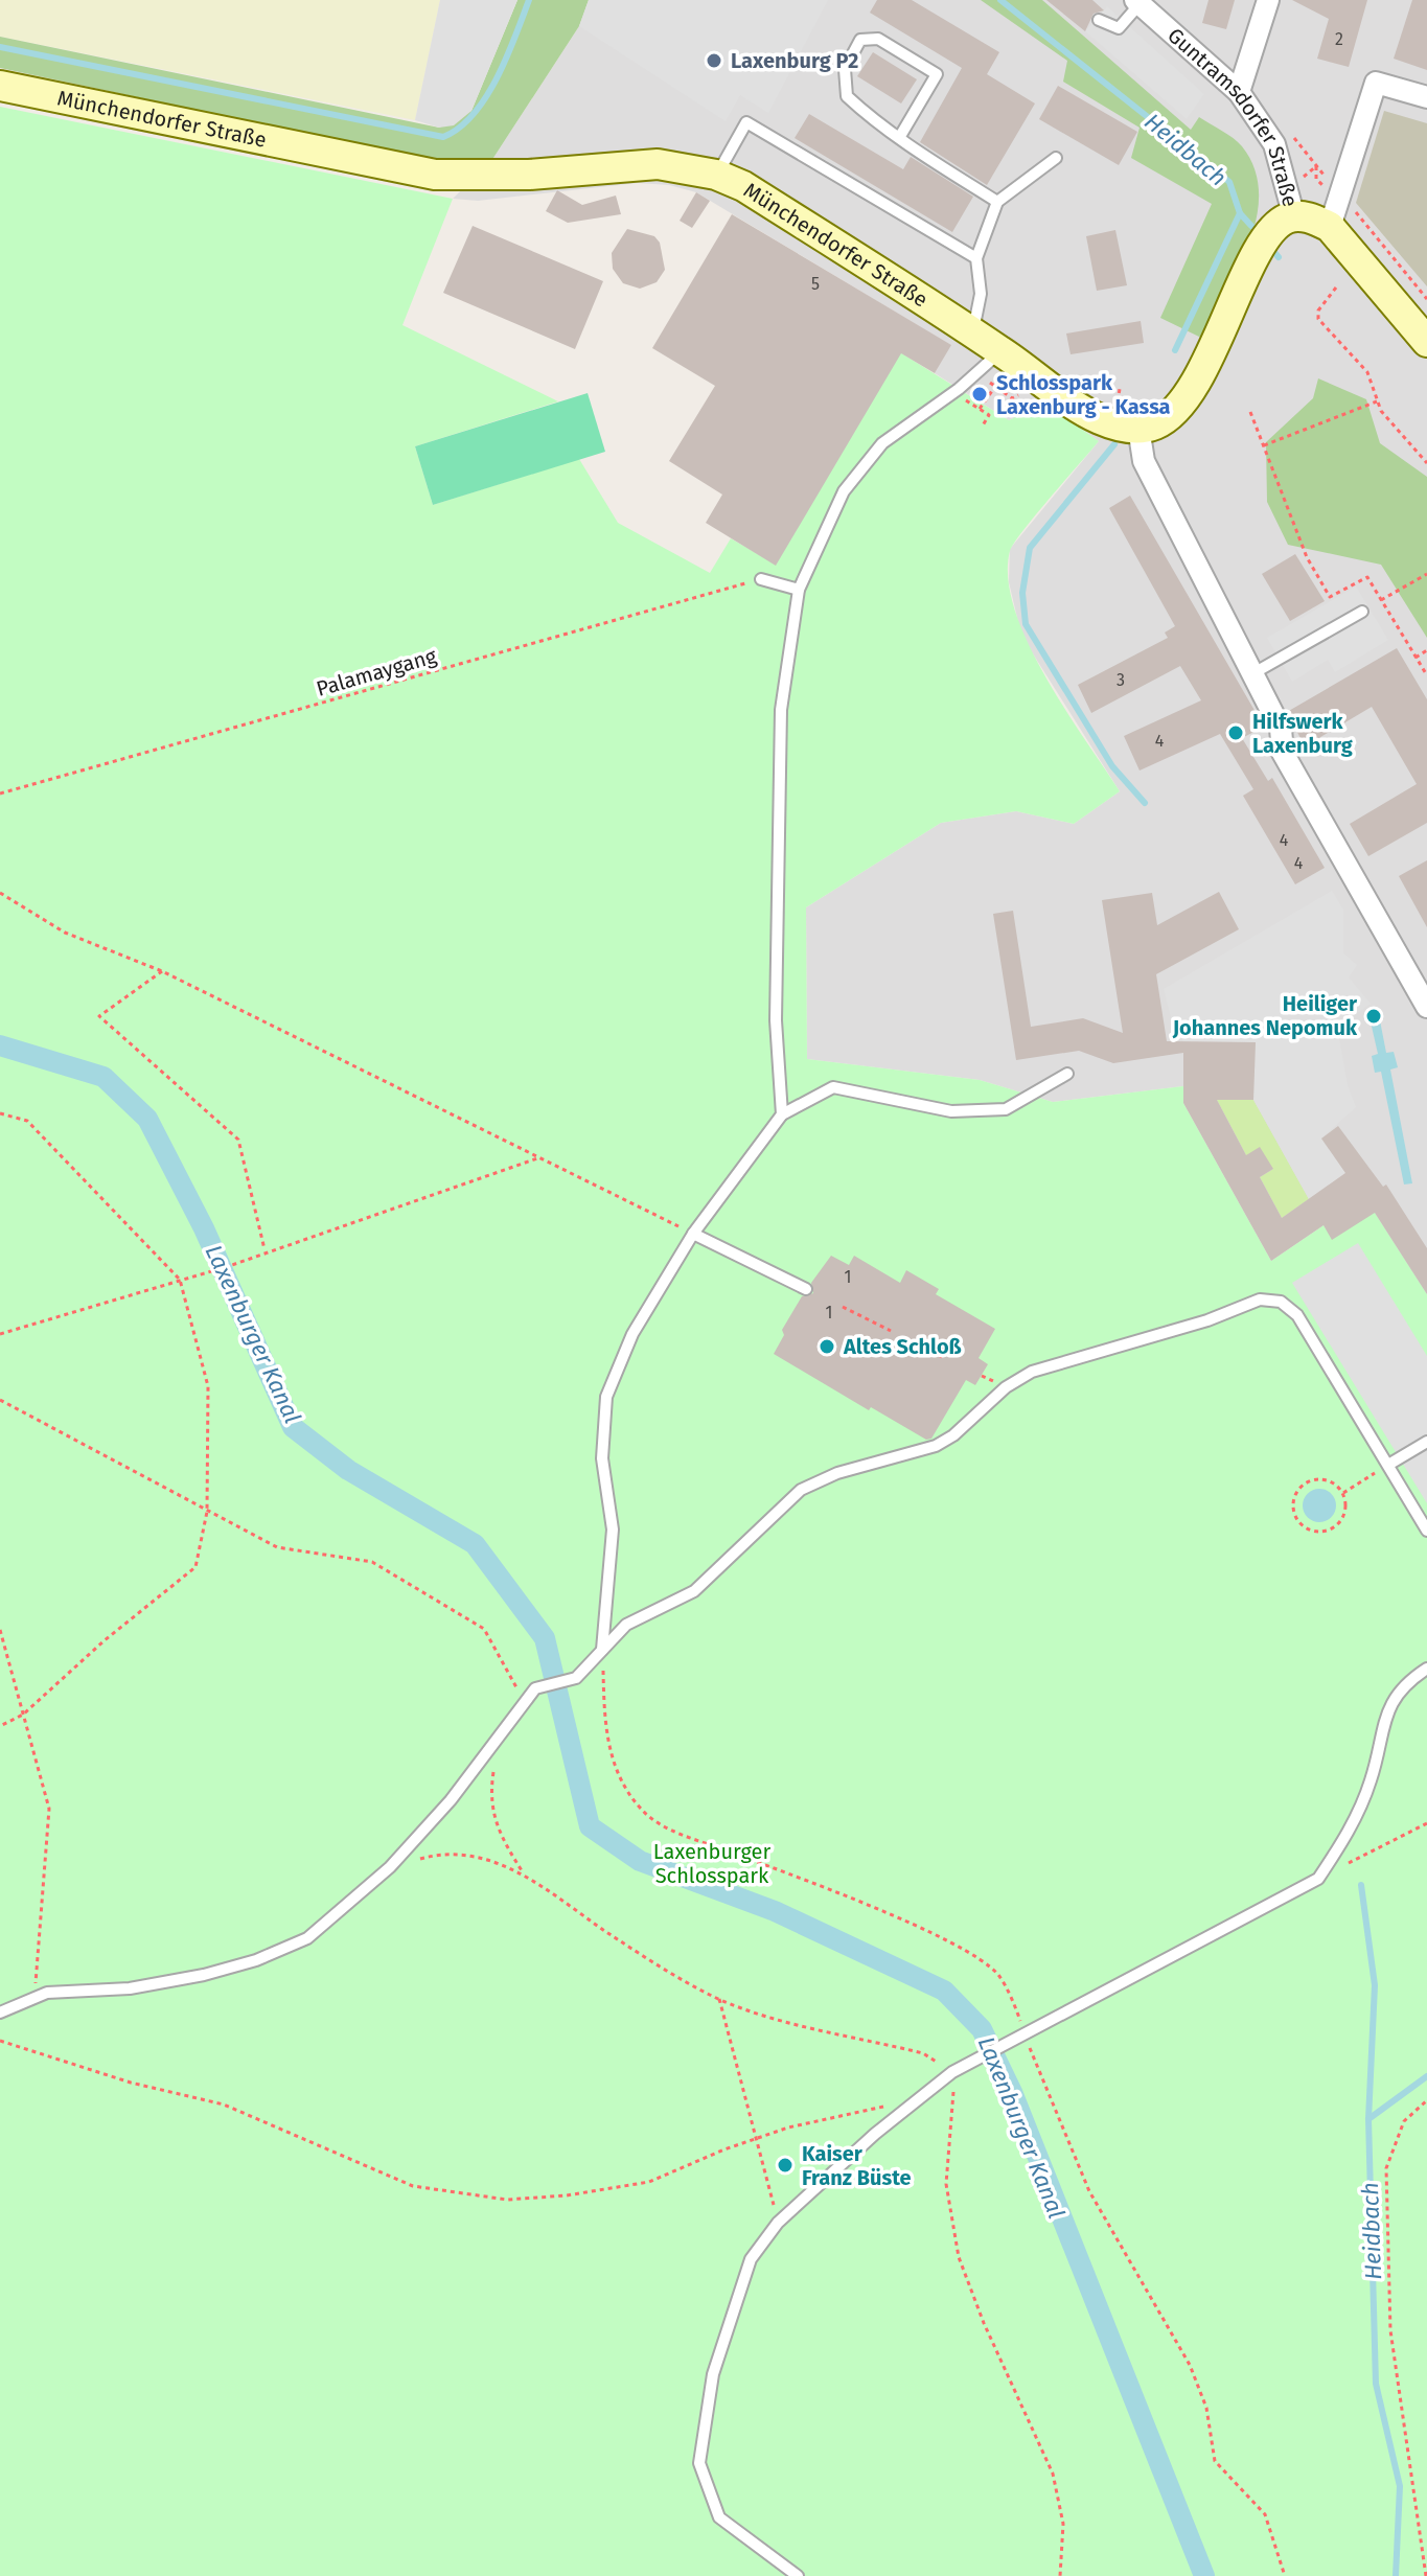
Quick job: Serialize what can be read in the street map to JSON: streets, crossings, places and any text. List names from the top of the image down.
{
  "streets": {
    "main road": ["Münchendorfer Straße", "Guntramsdorfer Straße"],
    "path": ["Palamaygang"]
  },
  "water": ["Heidbach", "Laxenburger Kanal"],
  "parks": ["Laxenburger Schlosspark"],
  "places": [
    "Laxenburg P2",
    "Schlosspark Laxenburg - Kassa",
    "Hilfswerk Laxenburg",
    "Heiliger Johannes Nepomuk",
    "Altes Schloß",
    "Kaiser Franz Büste"
  ],
  "house_numbers": [
    "2",
    "5",
    "3",
    "4",
    "4",
    "4",
    "1",
    "1"
  ]
}
